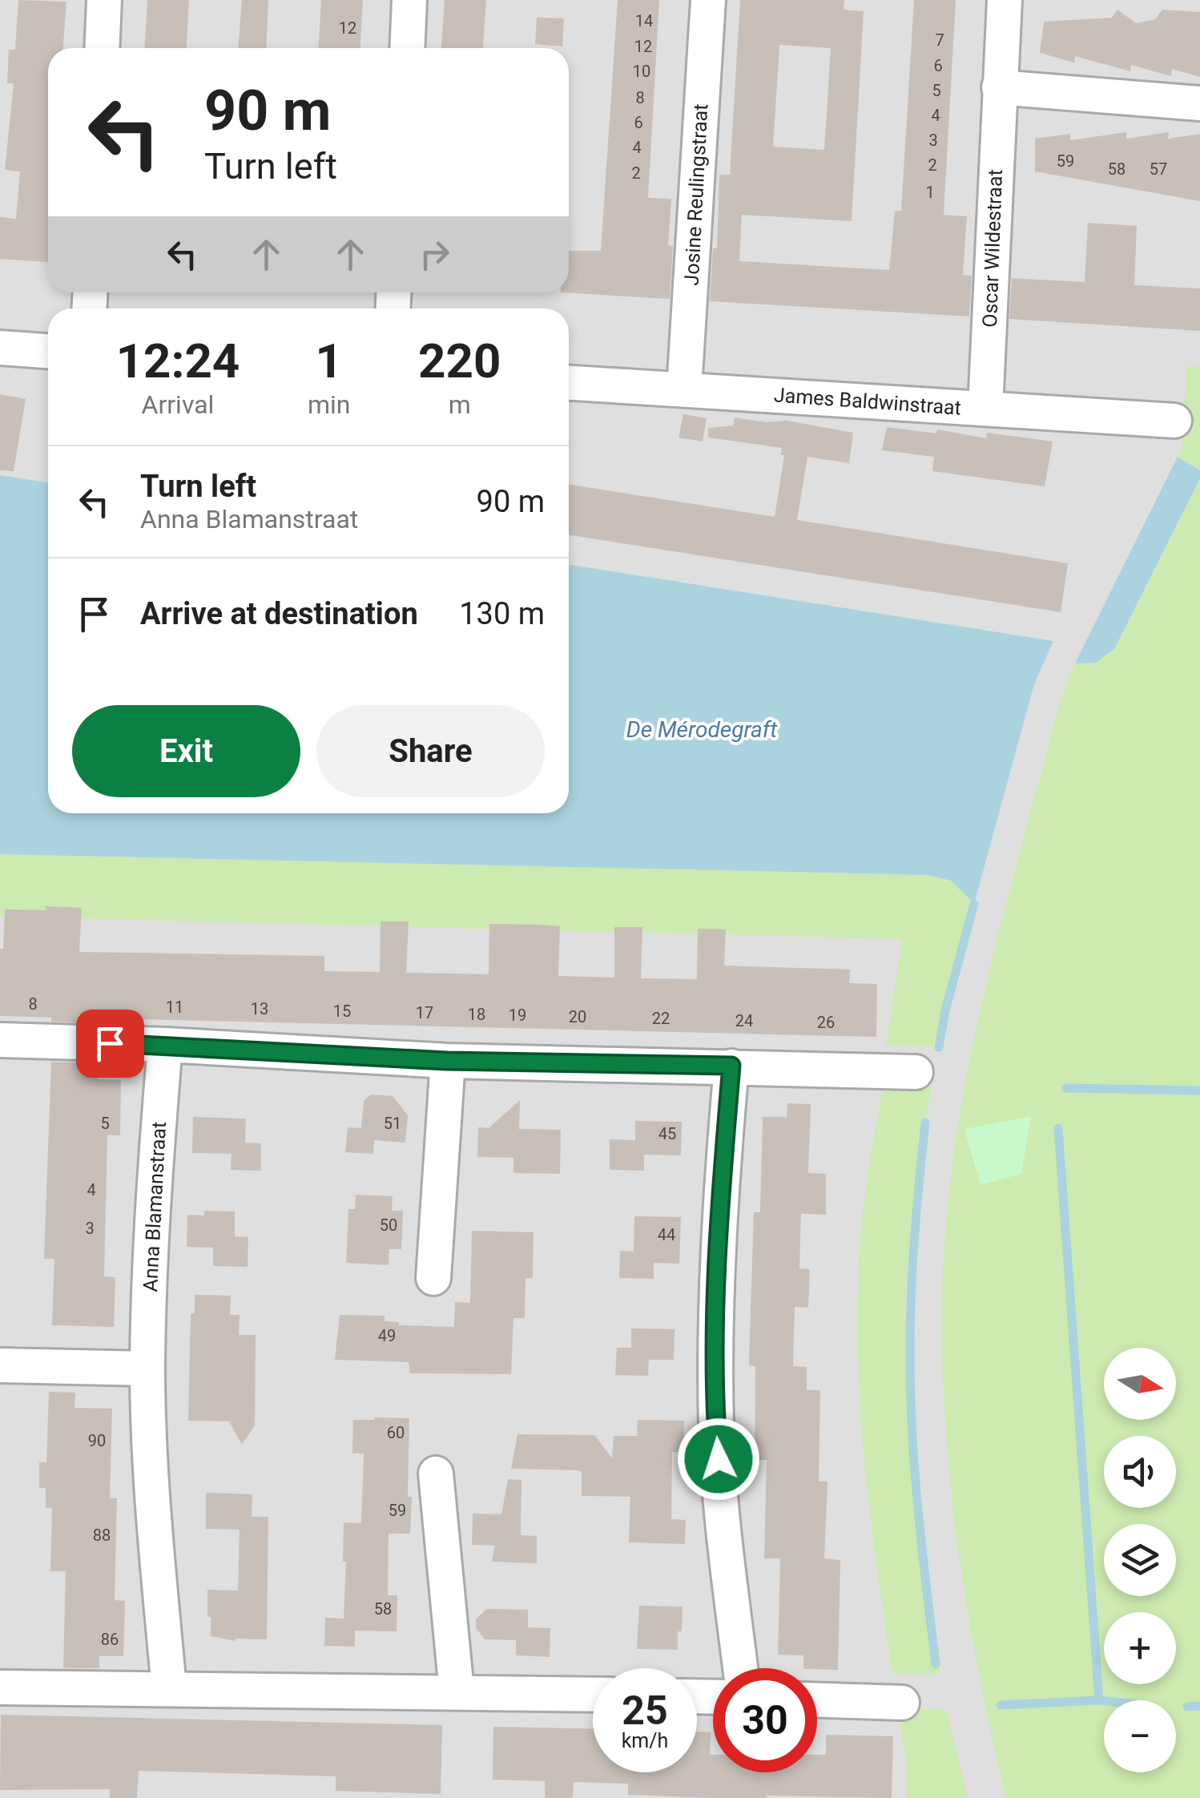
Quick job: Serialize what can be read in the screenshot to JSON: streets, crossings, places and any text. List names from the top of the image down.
{
  "streets": {
    "street": [
      "Josine Reulingstraat",
      "Oscar Wildestraat",
      "James Baldwinstraat",
      "Anna Blamanstraat"
    ]
  },
  "crossings": [
    ["Josine Reulingstraat", "James Baldwinstraat"],
    ["Oscar Wildestraat", "James Baldwinstraat"]
  ],
  "water": ["De Mérodegraft"],
  "house_numbers": [
    "14",
    "12",
    "7",
    "12",
    "6",
    "10",
    "5",
    "8",
    "4",
    "6",
    "3",
    "4",
    "59",
    "2",
    "58",
    "57",
    "2",
    "1",
    "8",
    "11",
    "13",
    "15",
    "17",
    "18",
    "19",
    "20",
    "22",
    "24",
    "26",
    "5",
    "51",
    "45",
    "4",
    "50",
    "3",
    "44",
    "49",
    "60",
    "90",
    "59",
    "88",
    "58",
    "86"
  ],
  "north": "right",
  "page": {
    "turn": ["90 m", "Turn left"],
    "eta": [
      "12:24",
      "Arrival",
      "1",
      "min",
      "220",
      "m"
    ],
    "list": [
      {
        "name": "Turn left",
        "note": "Anna Blamanstraat",
        "value": "90 m"
      },
      {
        "name": "Arrive at destination",
        "value": "130 m"
      }
    ],
    "buttons": ["Exit", "Share"],
    "map_buttons": ["+", "−"],
    "speed": "25 km/h",
    "limit": "30"
  }
}
